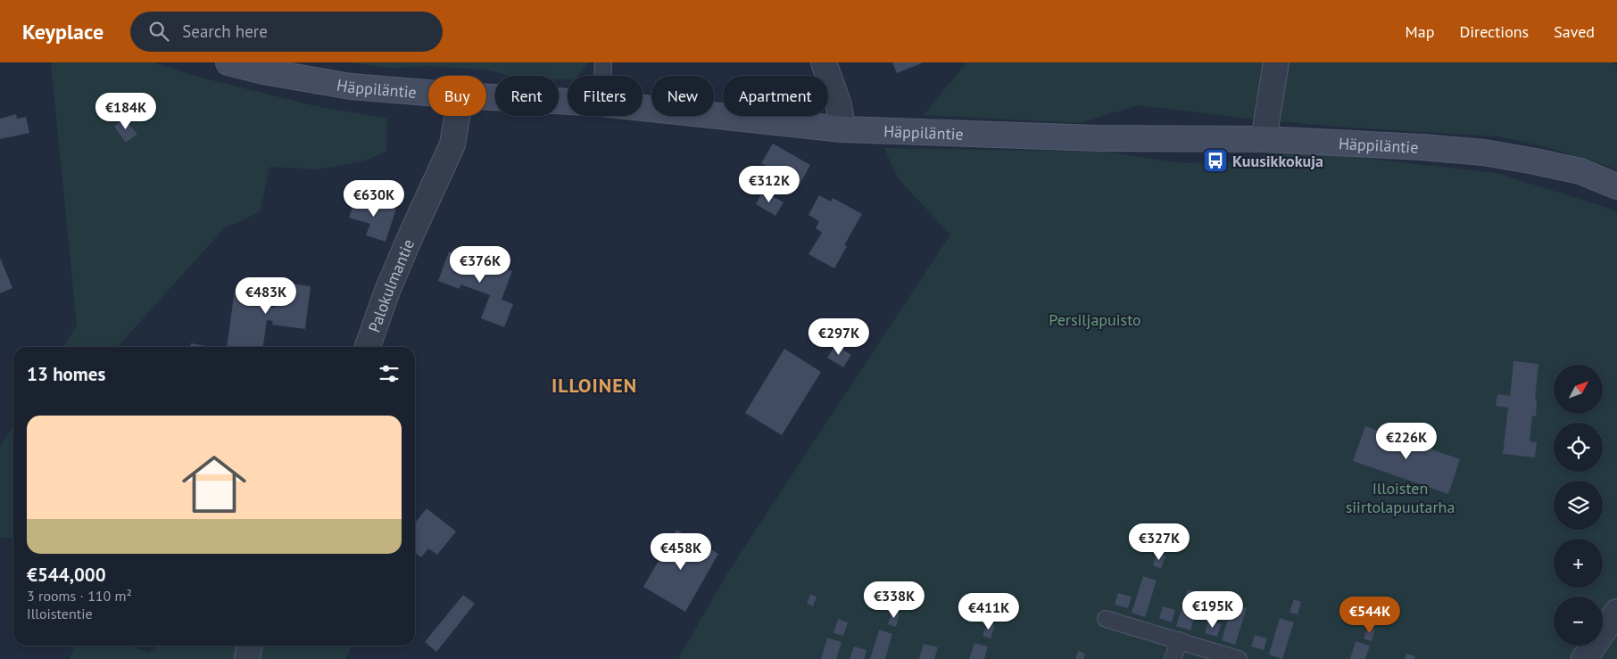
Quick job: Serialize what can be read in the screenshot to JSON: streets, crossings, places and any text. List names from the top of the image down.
{
  "streets": {
    "street": ["Häppiläntie", "Palokulmantie"]
  },
  "districts": ["ILLOINEN"],
  "parks": ["Persiljapuisto", "Illoisten siirtolapuutarha"],
  "places": {
    "bus stop": ["Kuusikkokuja"]
  },
  "north": "top right",
  "page": {
    "header": "Keyplace",
    "search": "Search here",
    "nav": ["Map", "Directions", "Saved"],
    "chip": [
      "Buy",
      "Rent",
      "Filters",
      "New",
      "Apartment"
    ],
    "price": [
      "€184K",
      "€312K",
      "€630K",
      "€376K",
      "€483K",
      "€297K",
      "€226K",
      "€327K",
      "€458K",
      "€338K",
      "€195K",
      "€411K",
      "€544K"
    ],
    "heading": "13 homes",
    "map_buttons": ["+", "−"],
    "list": [
      {
        "name": "€544,000",
        "note": "3 rooms · 110 m² · Illoistentie"
      }
    ]
  }
}
